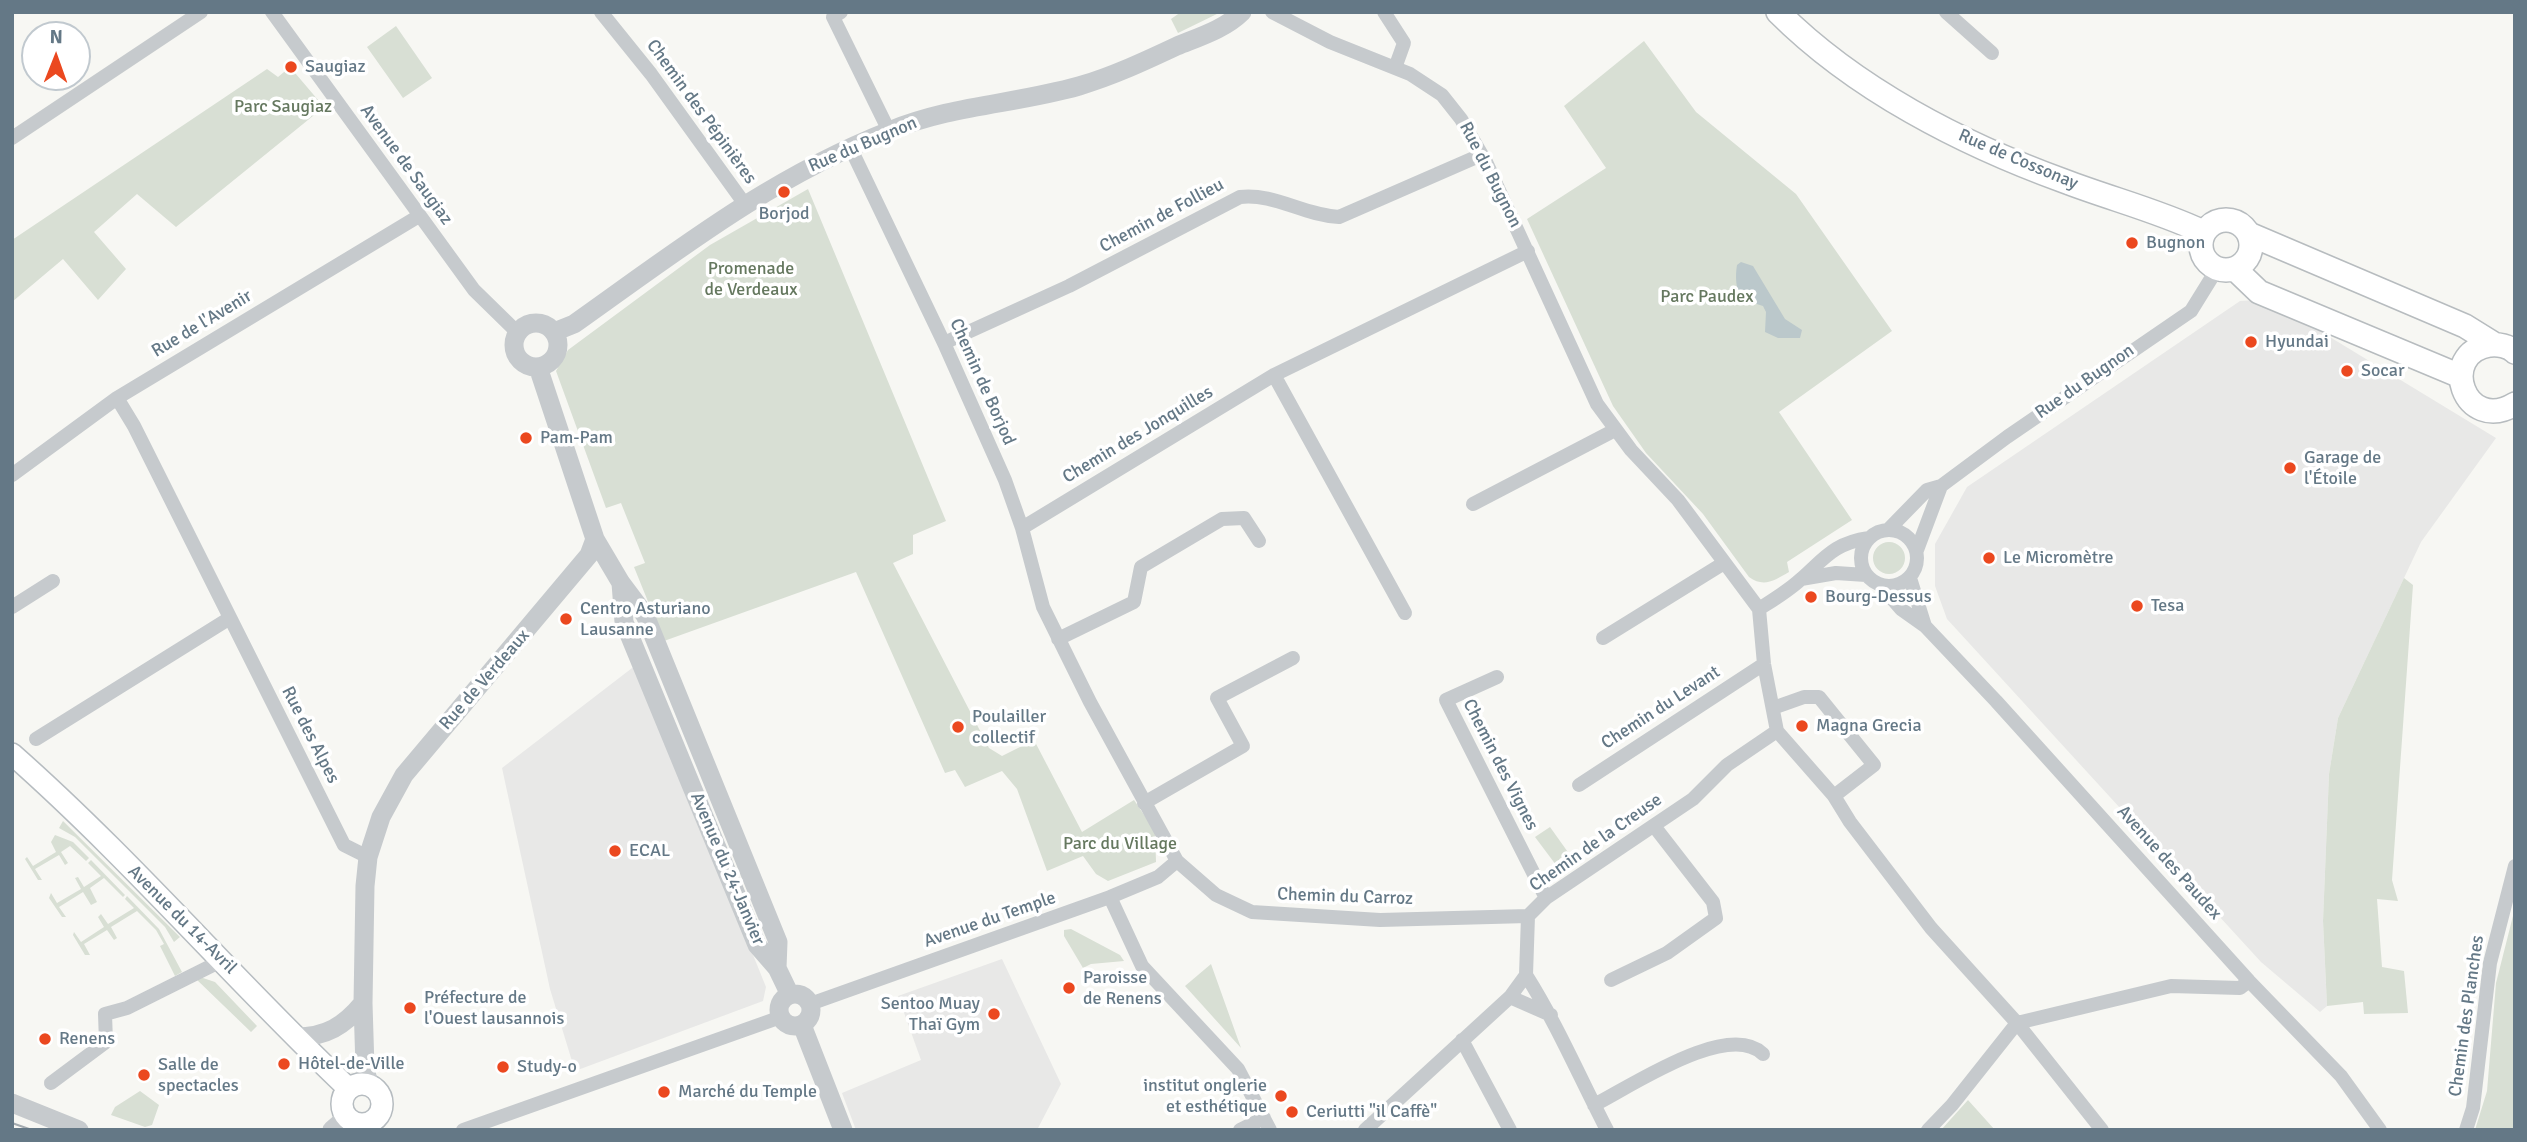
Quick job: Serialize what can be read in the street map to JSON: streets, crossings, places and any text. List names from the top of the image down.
{
  "streets": {
    "main road": ["Rue de Cossonay", "Avenue du 14-Avril"],
    "street": [
      "Chemin des Pépinières",
      "Rue du Bugnon",
      "Avenue de Saugiaz",
      "Chemin de Follieu",
      "Rue de l'Avenir",
      "Chemin de Borjod",
      "Chemin des Jonquilles",
      "Rue de Verdeaux",
      "Chemin du Levant",
      "Rue des Alpes",
      "Chemin des Vignes",
      "Chemin de la Creuse",
      "Avenue des Paudex",
      "Avenue du 24-Janvier",
      "Chemin du Carroz",
      "Avenue du Temple",
      "Chemin des Planches"
    ]
  },
  "crossings": [
    ["Chemin des Pépinières", "Rue du Bugnon"],
    ["Rue du Bugnon", "Rue de Cossonay"],
    ["Rue du Bugnon", "Avenue de Saugiaz"],
    ["Rue du Bugnon", "Chemin de Follieu"],
    ["Rue du Bugnon", "Chemin de Borjod"],
    ["Rue du Bugnon", "Chemin des Jonquilles"],
    ["Rue du Bugnon", "Avenue des Paudex"],
    ["Avenue de Saugiaz", "Rue de l'Avenir"],
    ["Chemin de Follieu", "Chemin de Borjod"],
    ["Rue de l'Avenir", "Rue des Alpes"],
    ["Chemin de Borjod", "Chemin des Jonquilles"],
    ["Chemin de Borjod", "Chemin du Carroz"],
    ["Chemin de Borjod", "Avenue du Temple"],
    ["Rue de Verdeaux", "Rue des Alpes"],
    ["Rue de Verdeaux", "Avenue du 24-Janvier"],
    ["Rue de Verdeaux", "Avenue du 14-Avril"],
    ["Chemin des Vignes", "Chemin de la Creuse"],
    ["Chemin de la Creuse", "Chemin du Carroz"],
    ["Avenue du 24-Janvier", "Avenue du Temple"],
    ["Chemin du Carroz", "Avenue du Temple"]
  ],
  "parks": [
    "Parc Saugiaz",
    "Promenade de Verdeaux",
    "Parc Paudex",
    "Parc du Village"
  ],
  "places": [
    "Saugiaz",
    "Borjod",
    "Bugnon",
    "Hyundai",
    "Socar",
    "Pam-Pam",
    "Garage de l'Étoile",
    "Le Micromètre",
    "Bourg-Dessus",
    "Tesa",
    "Centro Asturiano Lausanne",
    "Magna Grecia",
    "Poulailler collectif",
    "ECAL",
    "Paroisse de Renens",
    "Préfecture de l'Ouest lausannois",
    "Sentoo Muay Thaï Gym",
    "Renens",
    "Hôtel-de-Ville",
    "Study-o",
    "Salle de spectacles",
    "Marché du Temple",
    "institut onglerie et esthétique",
    "Ceriutti \"il Caffè\""
  ],
  "north": "top"
}
